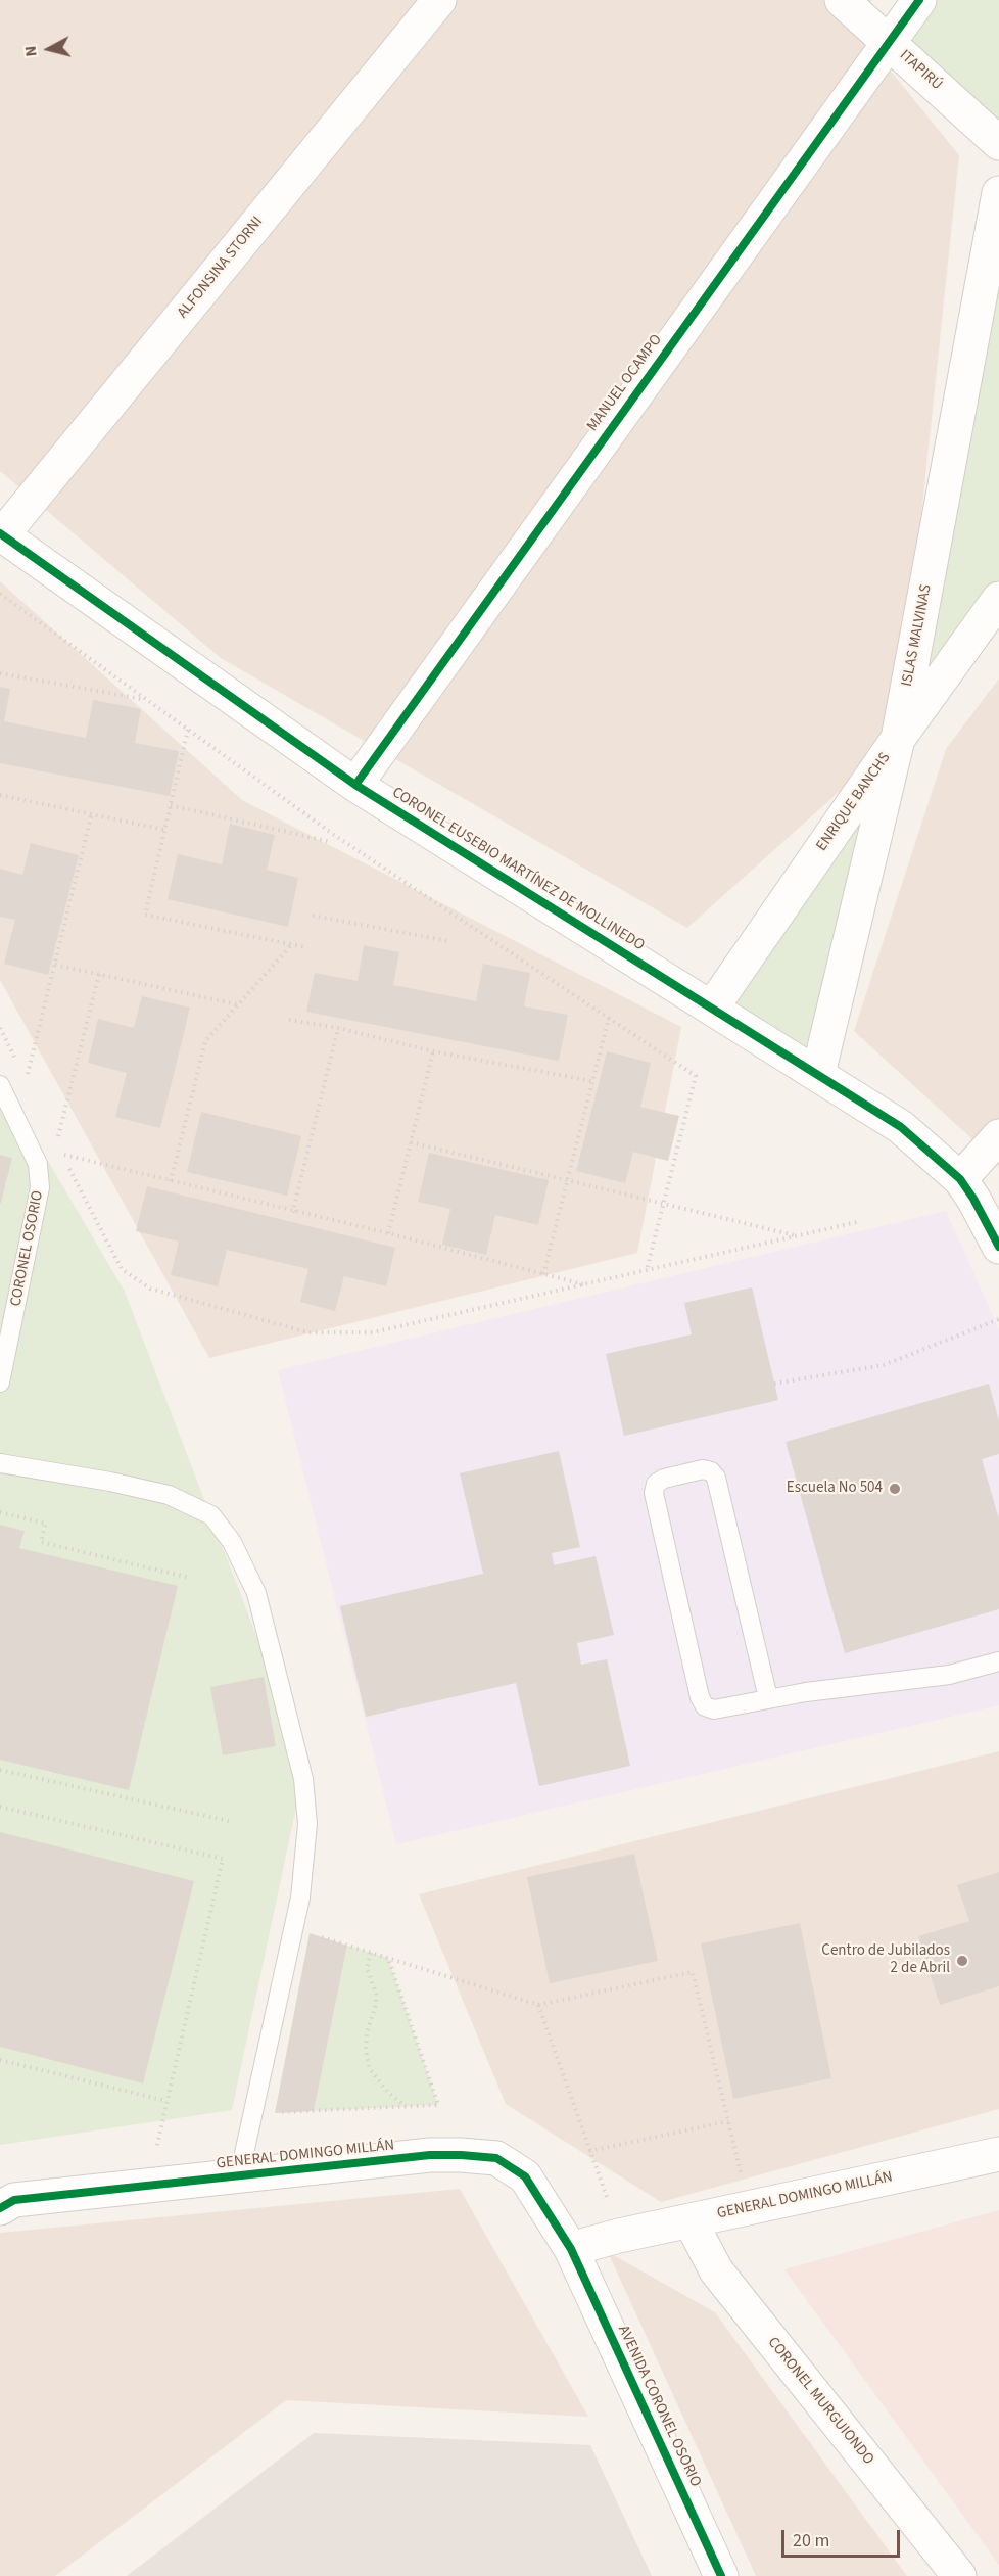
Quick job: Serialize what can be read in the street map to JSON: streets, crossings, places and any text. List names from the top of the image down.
{
  "streets": {
    "street": [
      "ITAPIRÚ",
      "ALFONSINA STORNI",
      "MANUEL OCAMPO",
      "ISLAS MALVINAS",
      "ENRIQUE BANCHS",
      "CORONEL EUSEBIO MARTÍNEZ DE MOLLINEDO",
      "GENERAL DOMINGO MILLÁN",
      "CORONEL MURGUIONDO",
      "AVENIDA CORONEL OSORIO"
    ],
    "lane": ["CORONEL OSORIO"]
  },
  "crossings": [
    ["ITAPIRÚ", "MANUEL OCAMPO"],
    ["ALFONSINA STORNI", "CORONEL EUSEBIO MARTÍNEZ DE MOLLINEDO"],
    ["MANUEL OCAMPO", "CORONEL EUSEBIO MARTÍNEZ DE MOLLINEDO"],
    ["ISLAS MALVINAS", "ENRIQUE BANCHS"],
    ["ISLAS MALVINAS", "CORONEL EUSEBIO MARTÍNEZ DE MOLLINEDO"],
    ["ENRIQUE BANCHS", "CORONEL EUSEBIO MARTÍNEZ DE MOLLINEDO"],
    ["GENERAL DOMINGO MILLÁN", "CORONEL MURGUIONDO"],
    ["GENERAL DOMINGO MILLÁN", "AVENIDA CORONEL OSORIO"]
  ],
  "places": ["Escuela No 504", "Centro de Jubilados 2 de Abril"],
  "scale_bar": "20 m",
  "north": "left"
}
